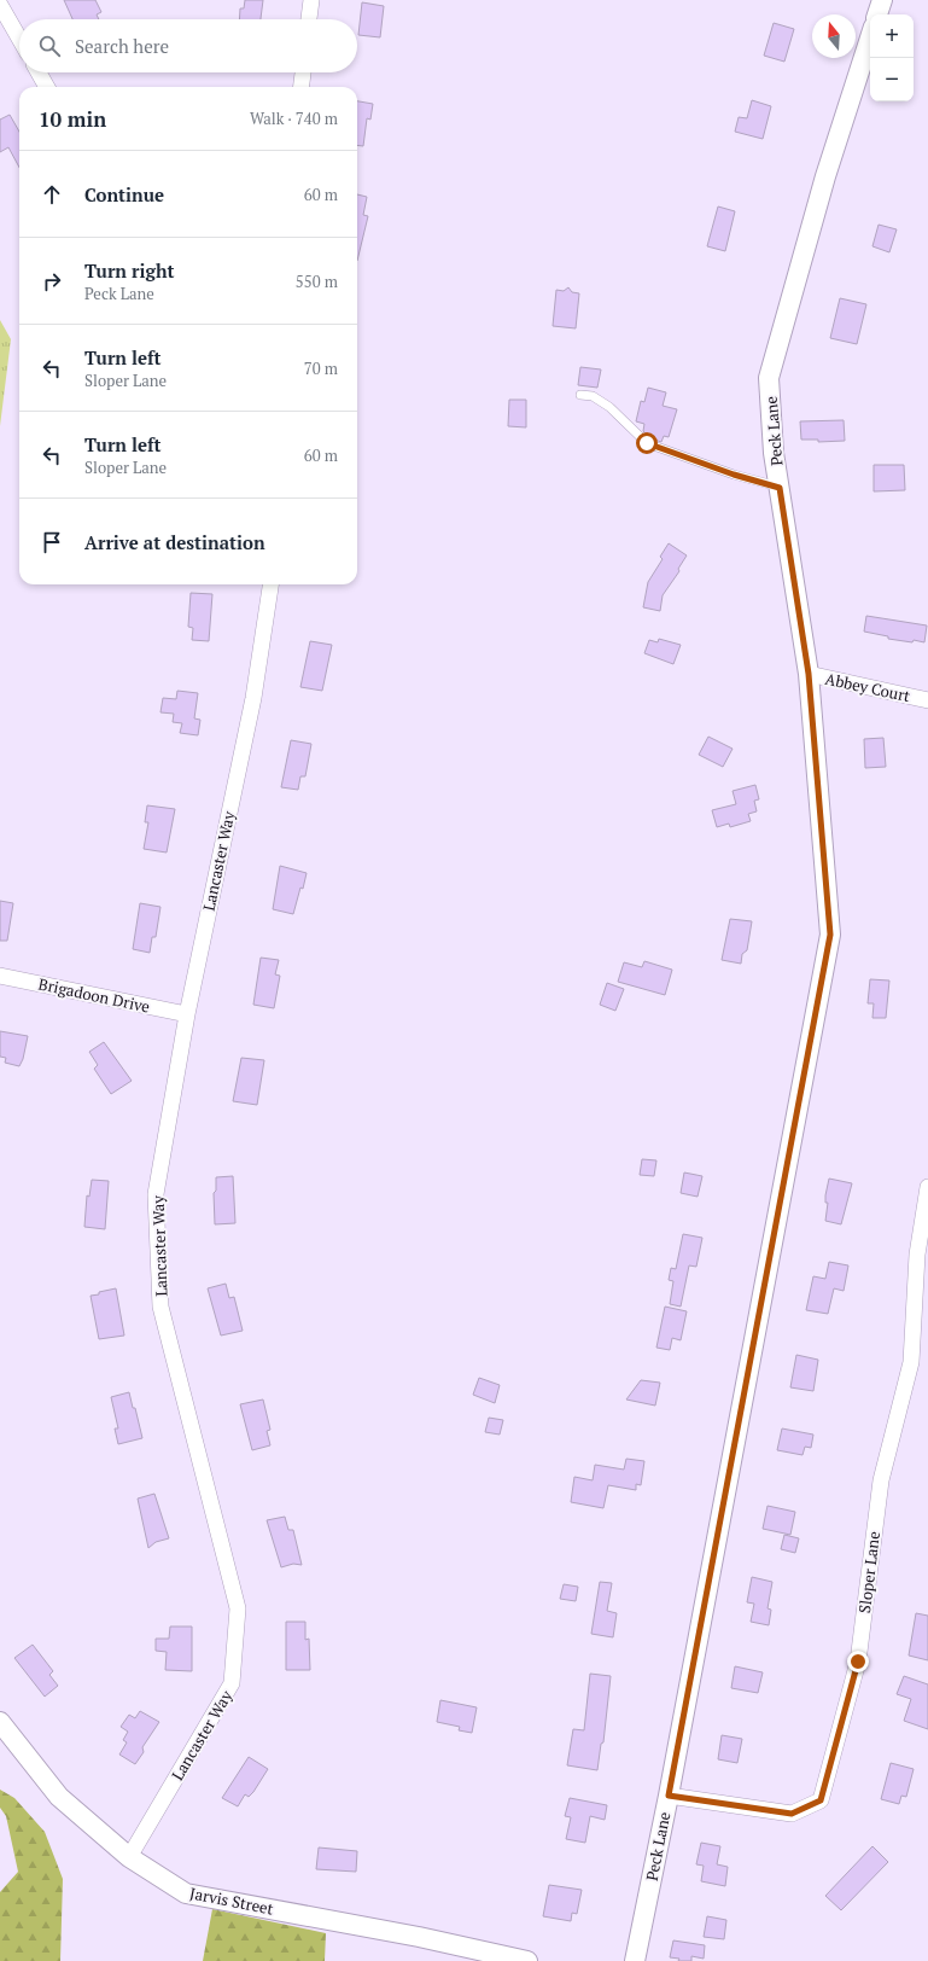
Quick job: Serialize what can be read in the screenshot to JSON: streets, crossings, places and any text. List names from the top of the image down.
{
  "streets": {
    "street": [
      "Peck Lane",
      "Abbey Court",
      "Lancaster Way",
      "Brigadoon Drive",
      "Sloper Lane",
      "Jarvis Street"
    ]
  },
  "crossings": [
    ["Peck Lane", "Abbey Court"],
    ["Peck Lane", "Sloper Lane"],
    ["Lancaster Way", "Brigadoon Drive"],
    ["Lancaster Way", "Jarvis Street"]
  ],
  "north": "top",
  "page": {
    "map_buttons": ["+", "−"],
    "search": "Search here",
    "heading": ["10 min", "Walk · 740 m"],
    "list": [
      ["Continue", "60 m"],
      ["Turn right", "Peck Lane", "550 m"],
      ["Turn left", "Sloper Lane", "70 m"],
      ["Turn left", "Sloper Lane", "60 m"],
      "Arrive at destination"
    ]
  }
}
